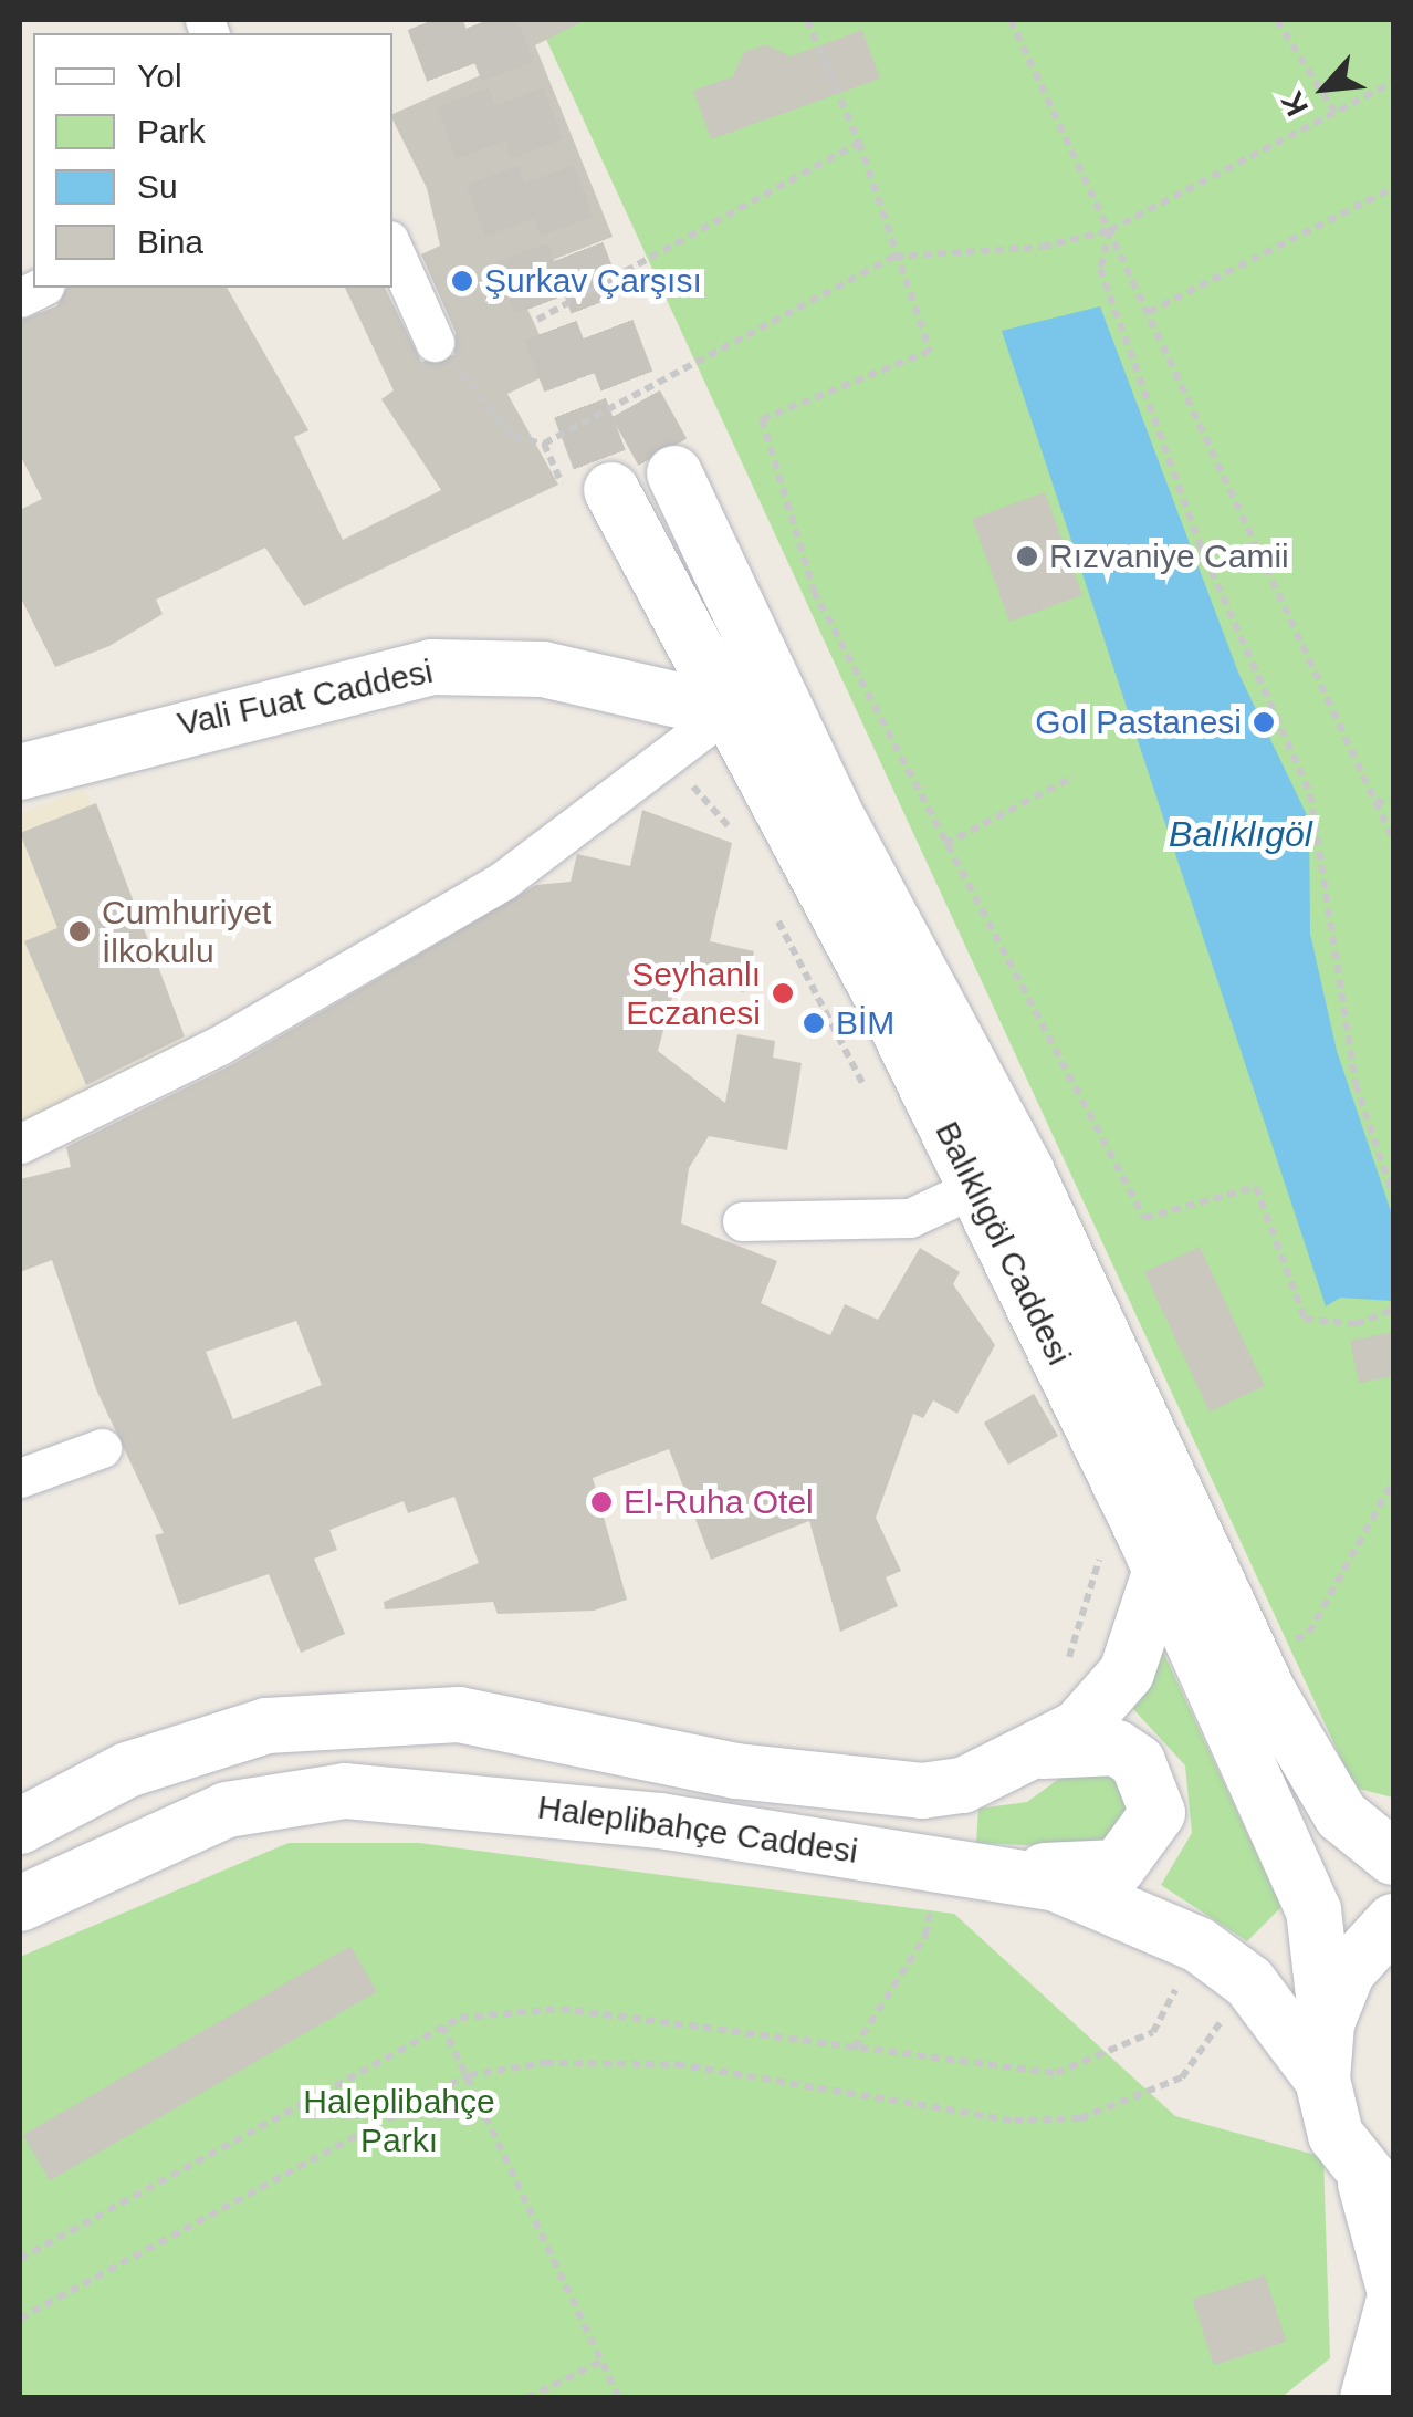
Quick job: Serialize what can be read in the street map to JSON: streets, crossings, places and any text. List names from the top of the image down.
{
  "streets": {
    "main road": ["Vali Fuat Caddesi", "Balıklıgöl Caddesi", "Haleplibahçe Caddesi"]
  },
  "crossings": [
    ["Vali Fuat Caddesi", "Balıklıgöl Caddesi"],
    ["Balıklıgöl Caddesi", "Haleplibahçe Caddesi"]
  ],
  "water": ["Balıklıgöl"],
  "parks": ["Haleplibahçe Parkı"],
  "places": [
    "Şurkav Çarşısı",
    "Rızvaniye Camii",
    "Gol Pastanesi",
    "Cumhuriyet İlkokulu",
    "Seyhanlı Eczanesi",
    "BİM",
    "El-Ruha Otel"
  ],
  "legend": [
    "Yol",
    "Park",
    "Su",
    "Bina"
  ],
  "north": "bottom left"
}
